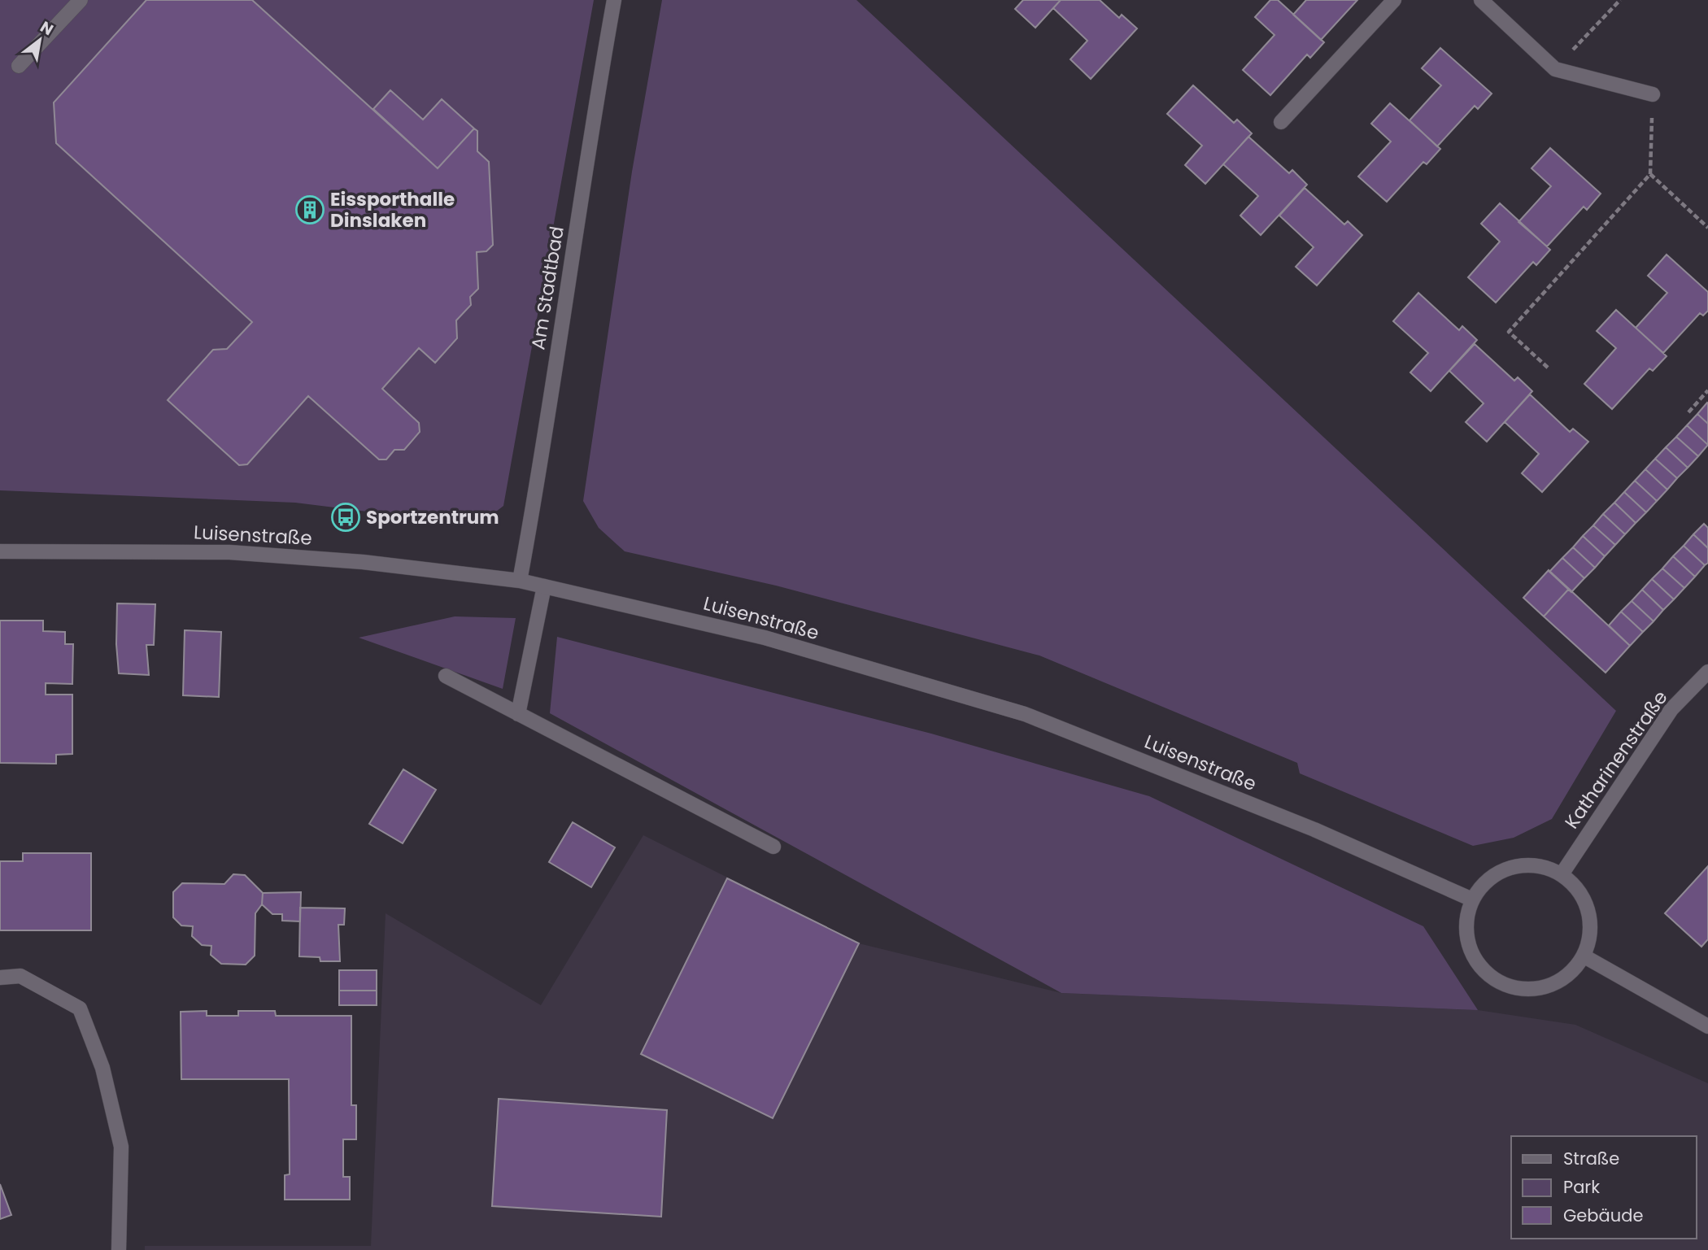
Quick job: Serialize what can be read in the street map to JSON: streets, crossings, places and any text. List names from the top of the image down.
{
  "streets": {
    "street": ["Am Stadtbad", "Luisenstraße", "Katharinenstraße"]
  },
  "crossings": [
    ["Am Stadtbad", "Luisenstraße"],
    ["Luisenstraße", "Katharinenstraße"]
  ],
  "places": {
    "building": ["Eissporthalle Dinslaken"],
    "bus stop": ["Sportzentrum"]
  },
  "legend": ["Straße", "Park", "Gebäude"],
  "north": "top right"
}
